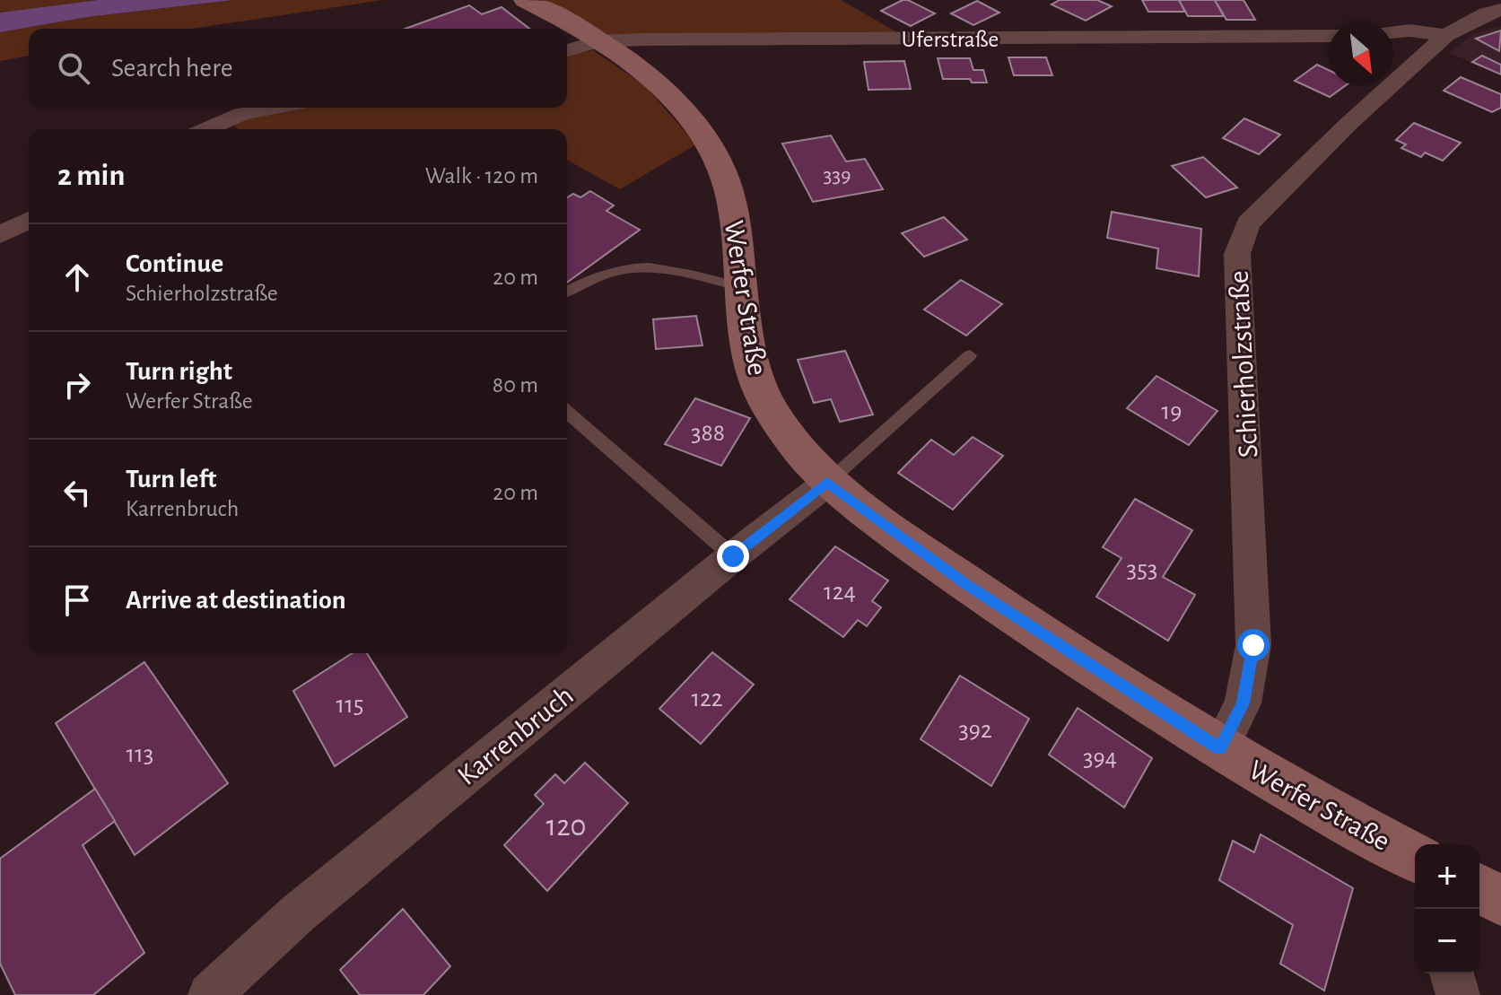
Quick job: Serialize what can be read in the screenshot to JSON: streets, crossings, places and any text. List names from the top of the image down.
{
  "streets": {
    "main road": ["Werfer Straße"],
    "street": ["Uferstraße", "Schierholzstraße", "Karrenbruch"]
  },
  "crossings": [
    ["Uferstraße", "Werfer Straße"],
    ["Werfer Straße", "Schierholzstraße"],
    ["Werfer Straße", "Karrenbruch"]
  ],
  "house_numbers": [
    "339",
    "19",
    "388",
    "353",
    "124",
    "122",
    "115",
    "392",
    "113",
    "394",
    "120"
  ],
  "north": "bottom right",
  "page": {
    "search": "Search here",
    "heading": ["2 min", "Walk · 120 m"],
    "list": [
      ["Continue", "Schierholzstraße", "20 m"],
      ["Turn right", "Werfer Straße", "80 m"],
      ["Turn left", "Karrenbruch", "20 m"],
      "Arrive at destination"
    ],
    "map_buttons": ["+", "−"]
  }
}
